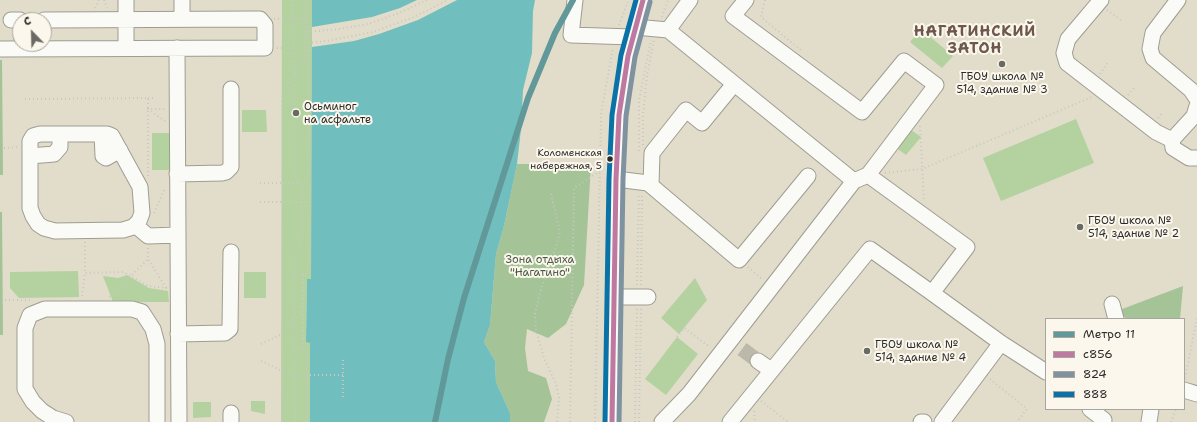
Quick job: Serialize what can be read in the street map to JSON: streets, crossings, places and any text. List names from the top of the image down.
{
  "districts": ["НАГАТИНСКИЙ ЗАТОН"],
  "parks": ["Зона отдыха \"Нагатино\""],
  "places": [
    "ГБОУ школа № 514, здание № 3",
    "Осьминог на асфальте",
    "Коломенская набережная, 5",
    "ГБОУ школа № 514, здание № 2",
    "ГБОУ школа № 514, здание № 4"
  ],
  "lines": [
    "metro line 11",
    "transit line с856",
    "transit line 888",
    "transit line 824"
  ],
  "legend": [
    "Метро 11",
    "с856",
    "824",
    "888"
  ],
  "north": "top left"
}
